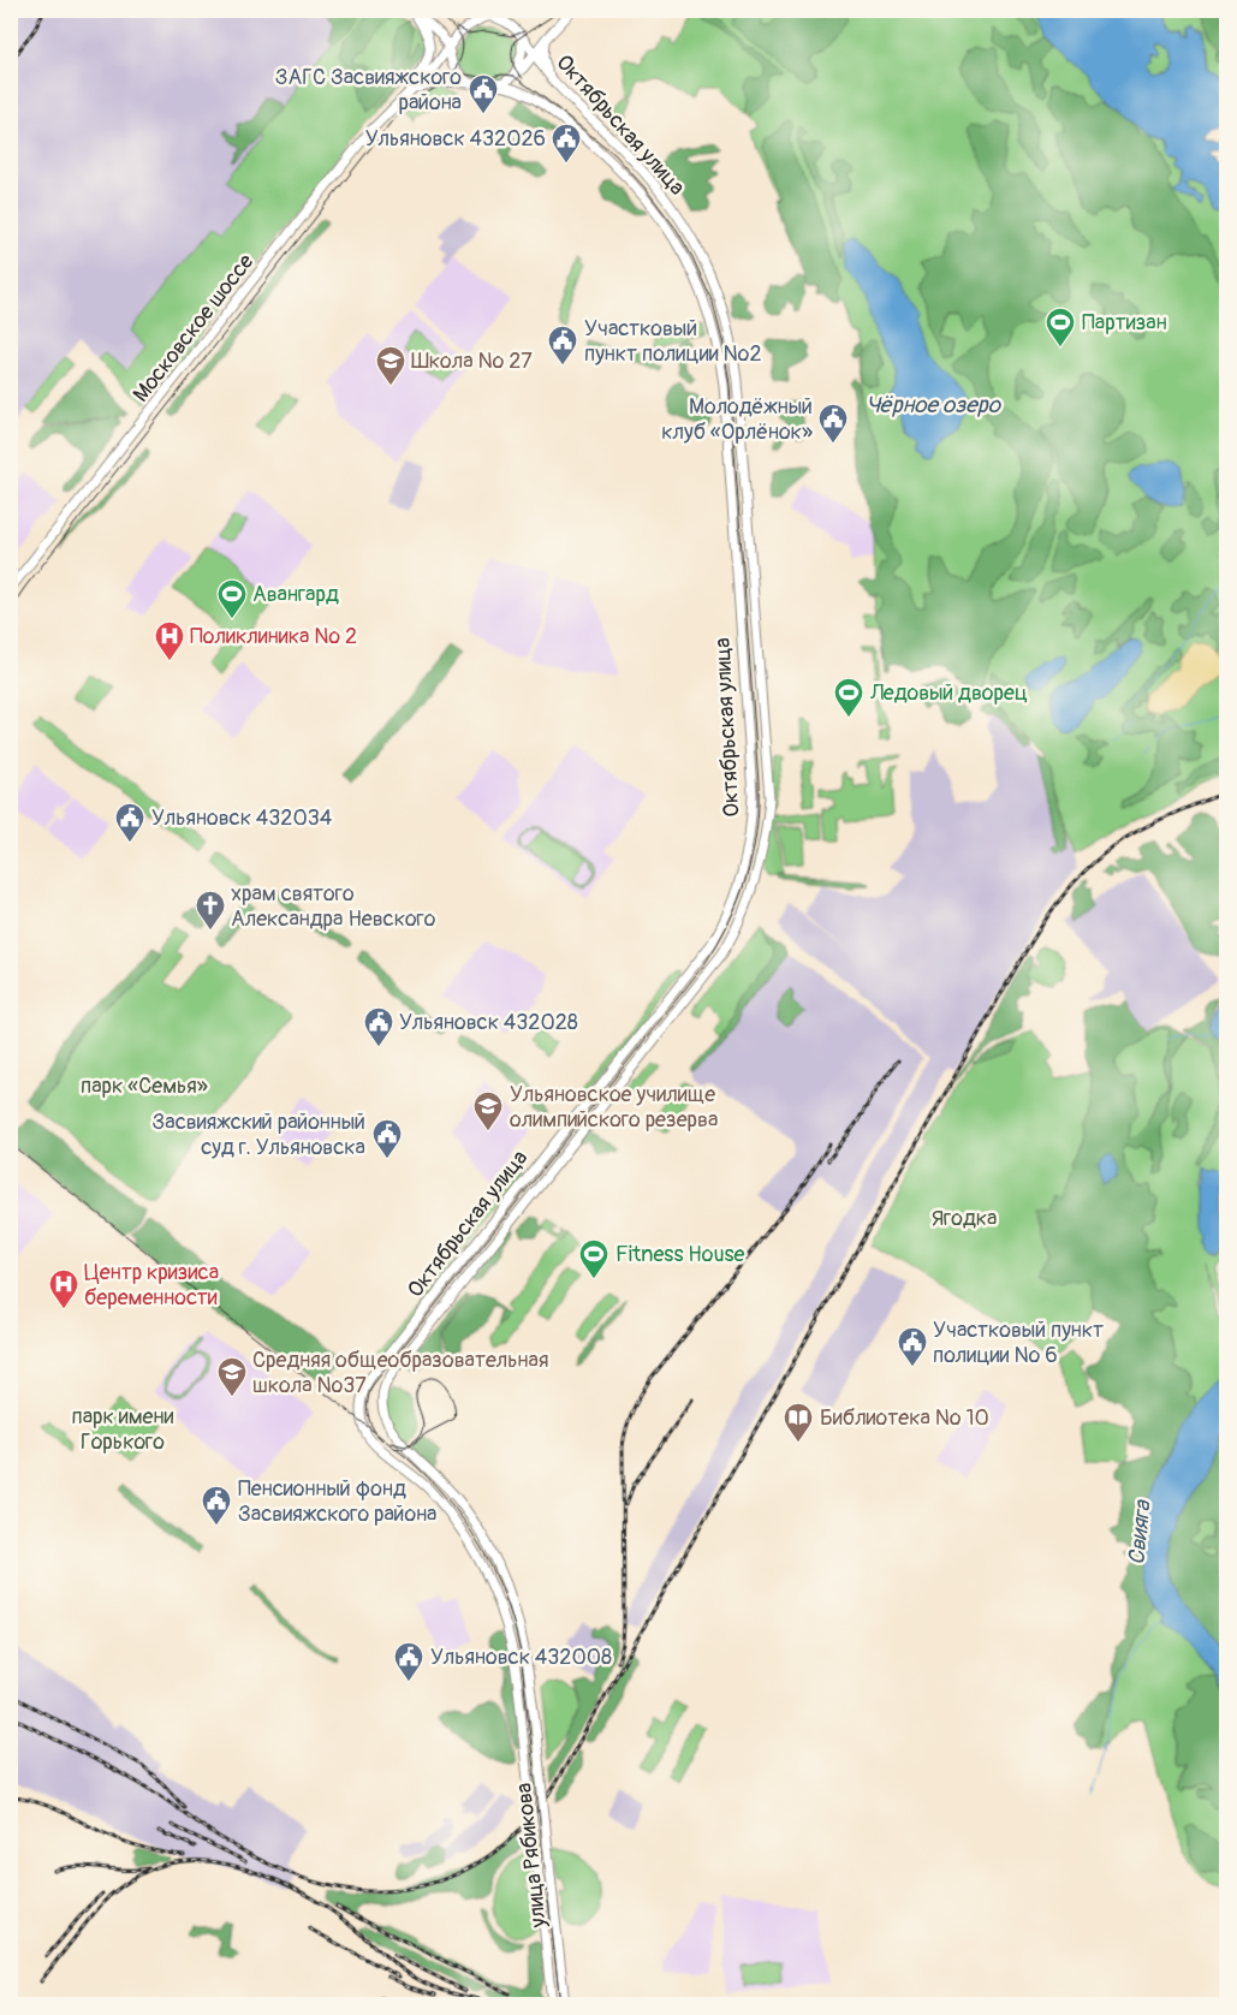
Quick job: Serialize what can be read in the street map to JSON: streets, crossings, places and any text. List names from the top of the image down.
{
  "streets": {
    "main road": ["Октябрьская улица", "Московское шоссе", "улица Рябикова"]
  },
  "crossings": [
    ["Октябрьская улица", "Московское шоссе"],
    ["Октябрьская улица", "улица Рябикова"]
  ],
  "water": ["Чёрное озеро", "Свияга"],
  "parks": ["парк «Семья»", "Ягодка", "парк имени Горького"],
  "places": {
    "public building": [
      "ЗАГС Засвияжского района",
      "Ульяновск 432026",
      "Участковый пункт полиции №2",
      "Молодёжный клуб «Орлёнок»",
      "Ульяновск 432034",
      "Ульяновск 432028",
      "Засвияжский районный суд г. Ульяновска",
      "Участковый пункт полиции № 6",
      "Пенсионный фонд Засвияжского района",
      "Ульяновск 432008"
    ],
    "sports": [
      "Партизан",
      "Авангард",
      "Ледовый дворец",
      "Fitness House"
    ],
    "school or university": ["Школа № 27", "Ульяновское училище олимпийского резерва", "Средняя общеобразовательная школа №37"],
    "hospital": ["Поликлиника № 2", "Центр кризиса беременности"],
    "church": ["храм святого Александра Невского"],
    "library": ["Библиотека № 10"]
  }
}
